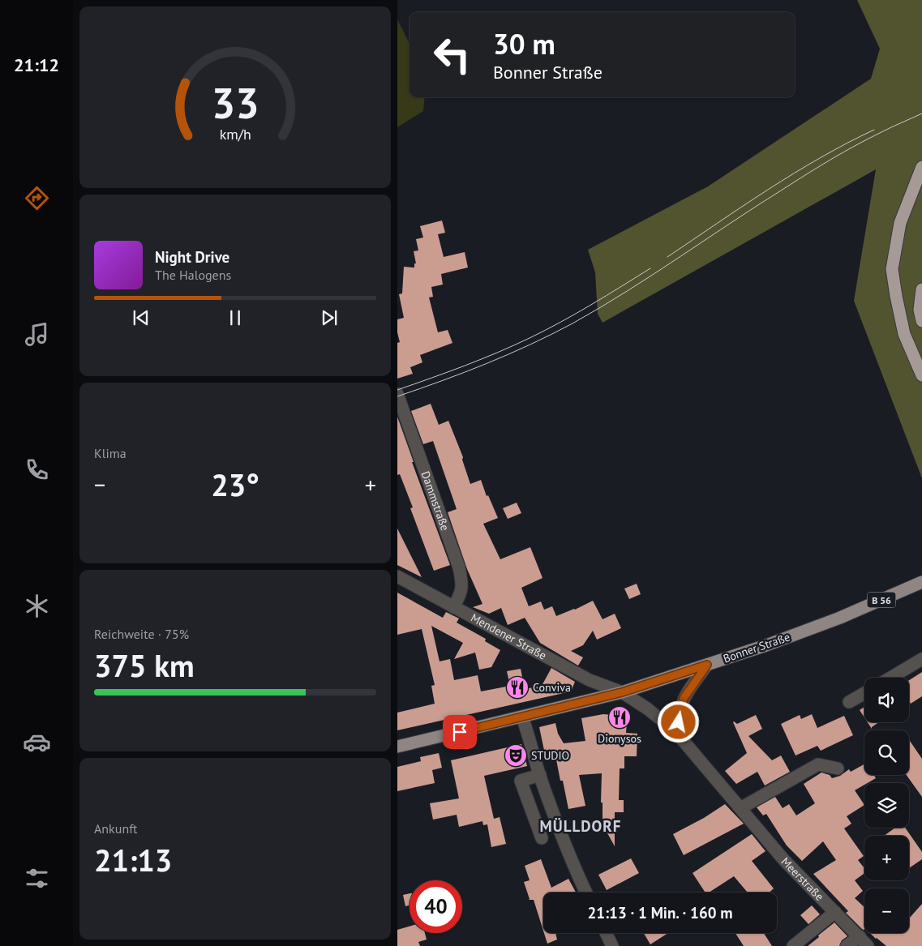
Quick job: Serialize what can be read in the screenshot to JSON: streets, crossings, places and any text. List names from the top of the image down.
{
  "streets": {
    "main road": ["B 56", "Bonner Straße"],
    "street": ["Dammstraße", "Mendener Straße", "Meerstraße"]
  },
  "crossings": [
    ["Dammstraße", "Mendener Straße"],
    ["Mendener Straße", "Bonner Straße"],
    ["Mendener Straße", "Meerstraße"],
    ["Bonner Straße", "Meerstraße"]
  ],
  "districts": ["MÜLLDORF"],
  "places": {
    "restaurant": ["Conviva", "Dionysos"],
    "theatre": ["STUDIO"]
  },
  "page": {
    "tabs": "21:12",
    "turn": ["30 m", "Bonner Straße"],
    "song": ["Night Drive", "The Halogens"],
    "tile": [
      "Klima",
      ["Reichweite · 75%", "375 km"],
      ["Ankunft", "21:13"]
    ],
    "heat": ["−", "23°", "+"],
    "map_buttons": ["+", "−"],
    "limit": "40",
    "trip": "21:13 · 1 Min. · 160 m",
    "gauge": ["33", "km/h"]
  }
}
